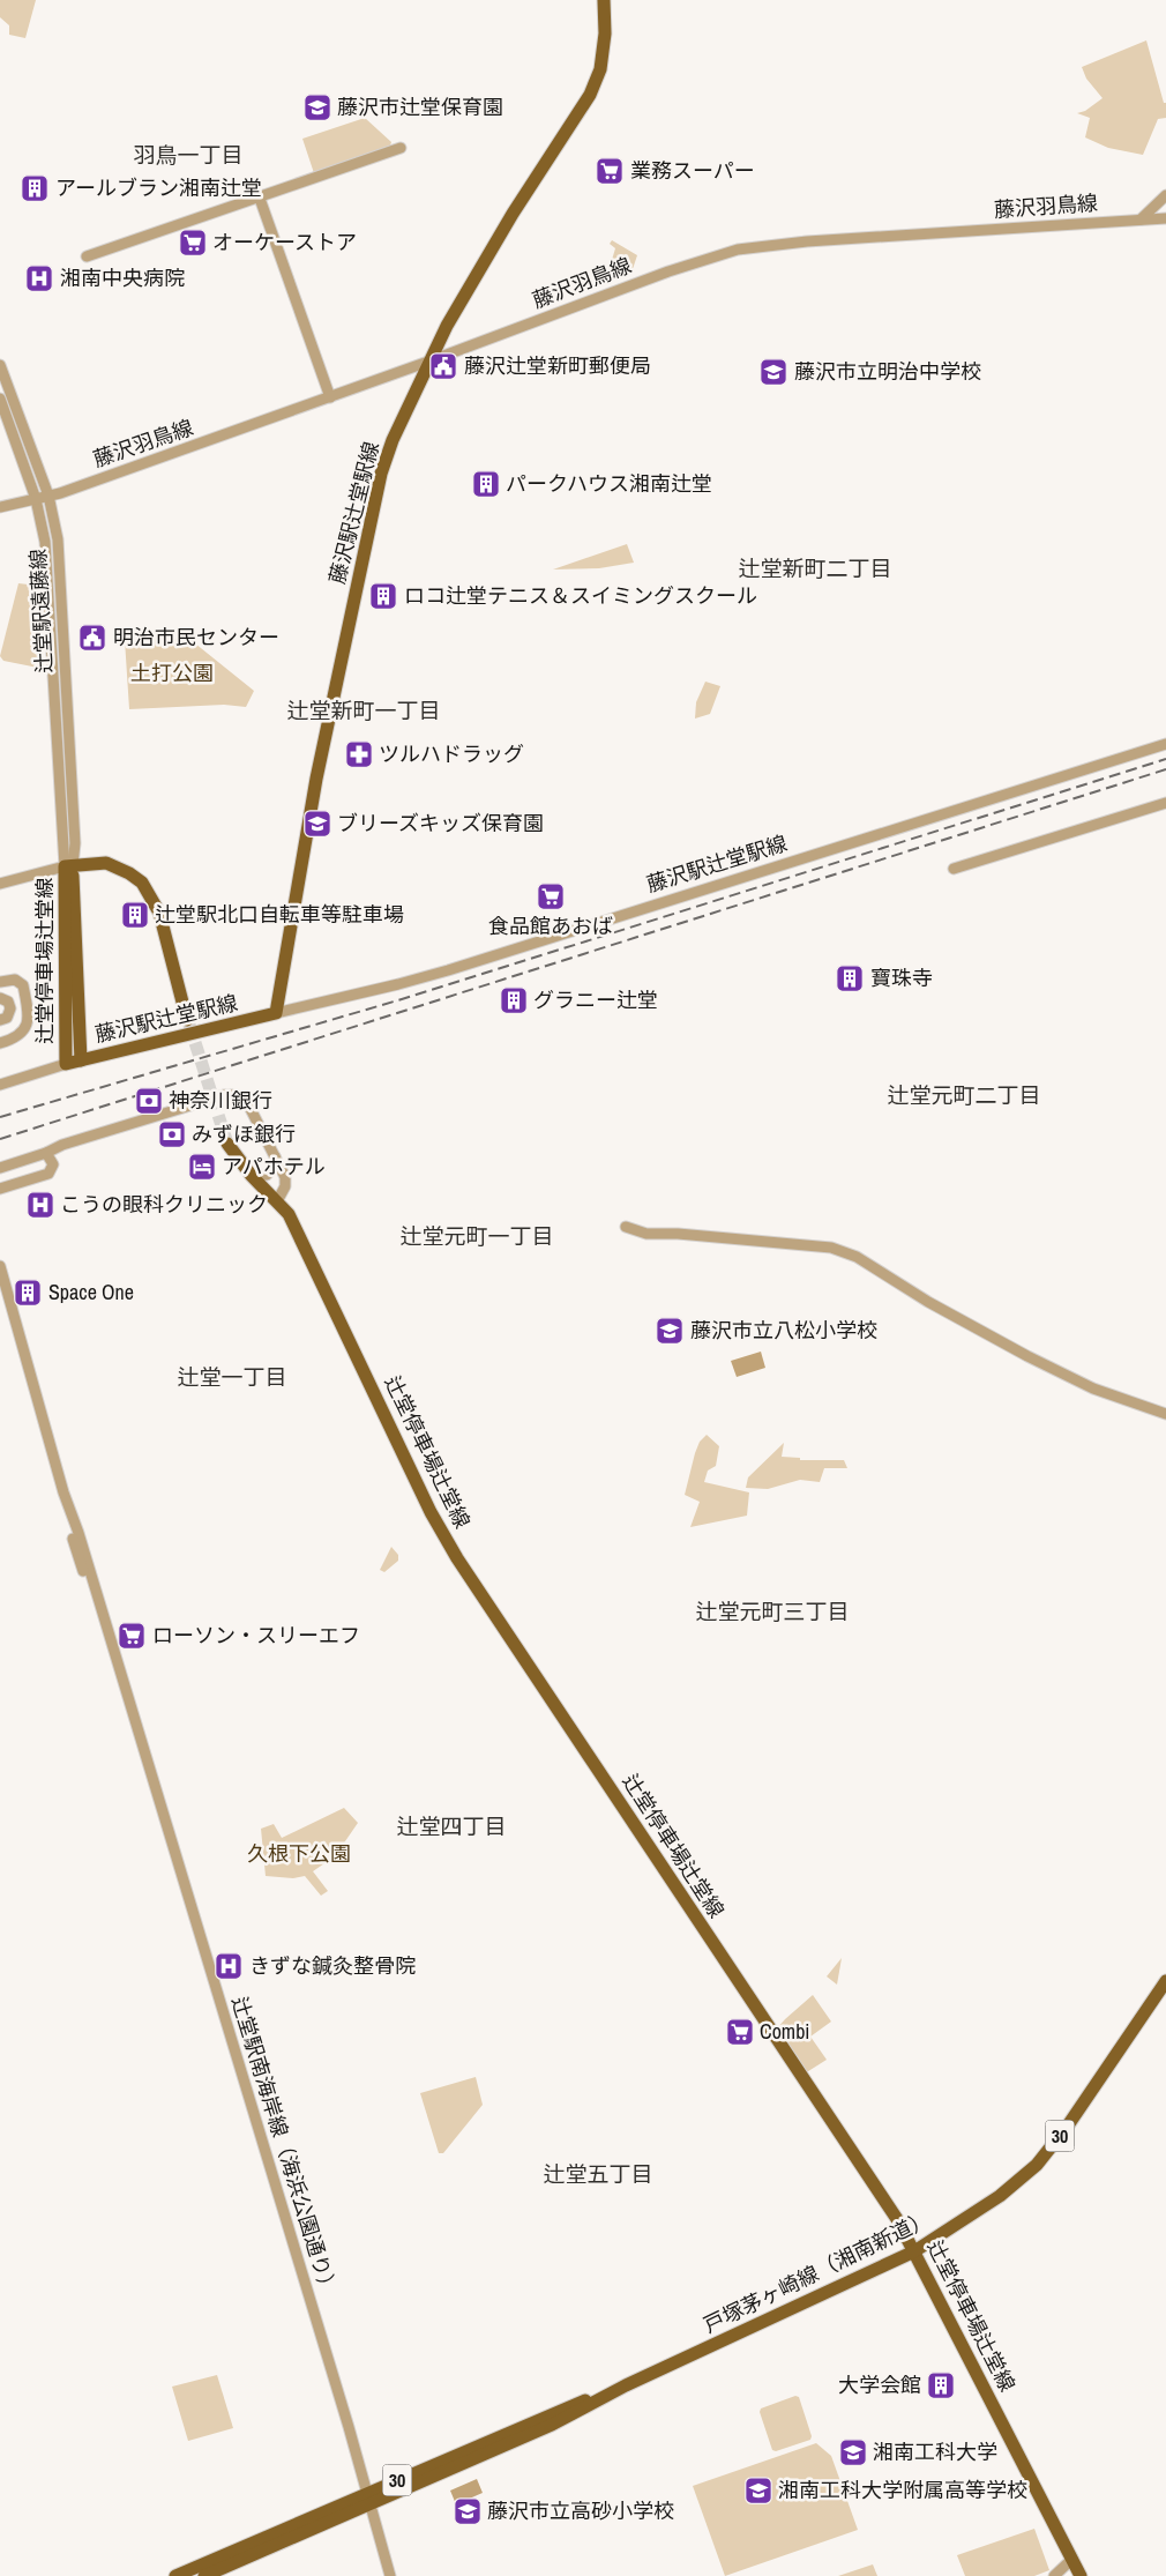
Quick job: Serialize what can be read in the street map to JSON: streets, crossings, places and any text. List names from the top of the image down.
{
  "streets": {
    "main road": [
      "藤沢駅辻堂駅線",
      "辻堂停車場辻堂線",
      "30",
      "戸塚茅ヶ崎線（湘南新道）"
    ],
    "street": ["藤沢羽鳥線", "辻堂駅遠藤線", "辻堂駅南海岸線（海浜公園通り）"]
  },
  "crossings": [
    ["藤沢羽鳥線", "藤沢駅辻堂駅線"],
    ["藤沢羽鳥線", "辻堂駅遠藤線"],
    ["藤沢駅辻堂駅線", "辻堂停車場辻堂線"],
    ["辻堂駅遠藤線", "辻堂停車場辻堂線"],
    ["辻堂停車場辻堂線", "戸塚茅ヶ崎線（湘南新道）"],
    ["辻堂駅南海岸線（海浜公園通り）", "戸塚茅ヶ崎線（湘南新道）"]
  ],
  "districts": [
    "羽鳥一丁目",
    "辻堂新町二丁目",
    "辻堂新町一丁目",
    "辻堂元町二丁目",
    "辻堂元町一丁目",
    "辻堂一丁目",
    "辻堂元町三丁目",
    "辻堂四丁目",
    "辻堂五丁目"
  ],
  "parks": ["土打公園", "久根下公園"],
  "places": {
    "school or university": [
      "藤沢市辻堂保育園",
      "藤沢市立明治中学校",
      "ブリーズキッズ保育園",
      "藤沢市立八松小学校",
      "湘南工科大学",
      "湘南工科大学附属高等学校",
      "藤沢市立高砂小学校"
    ],
    "supermarket": [
      "業務スーパー",
      "オーケーストア",
      "食品館あおば",
      "ローソン・スリーエフ",
      "Combi"
    ],
    "building": [
      "アールブラン湘南辻堂",
      "パークハウス湘南辻堂",
      "ロコ辻堂テニス＆スイミングスクール",
      "辻堂駅北口自転車等駐車場",
      "寶珠寺",
      "グラニー辻堂",
      "Space One",
      "大学会館"
    ],
    "hospital": ["湘南中央病院", "こうの眼科クリニック", "きずな鍼灸整骨院"],
    "public building": ["藤沢辻堂新町郵便局", "明治市民センター"],
    "pharmacy": ["ツルハドラッグ"],
    "bank": ["神奈川銀行", "みずほ銀行"],
    "hotel": ["アパホテル"]
  }
}
